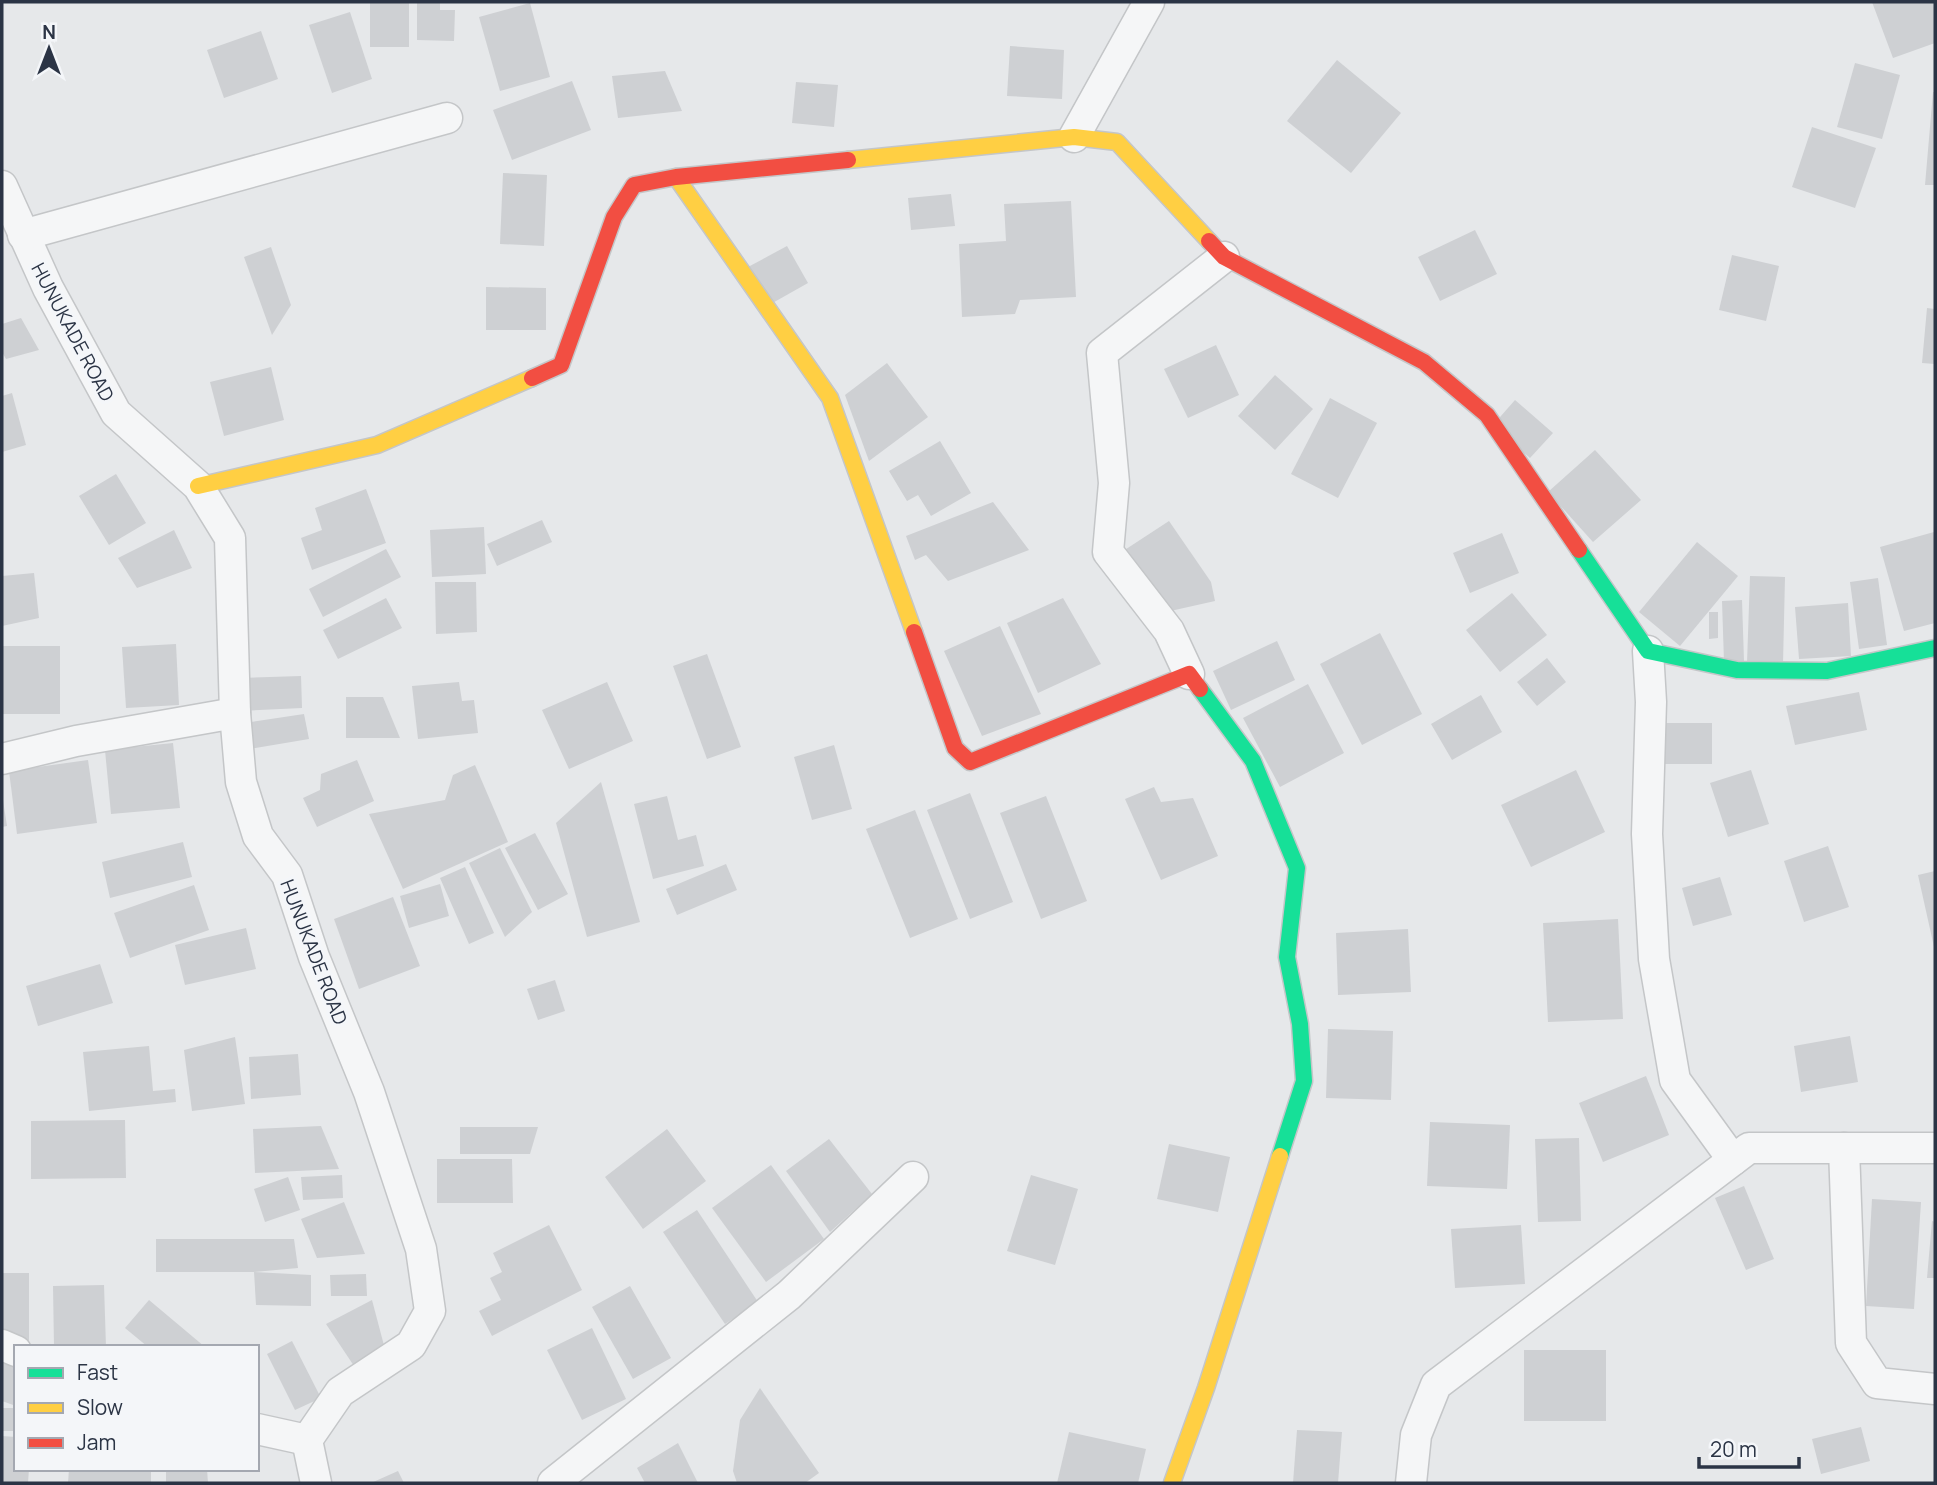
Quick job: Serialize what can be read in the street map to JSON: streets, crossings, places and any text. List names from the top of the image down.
{
  "streets": {
    "street": ["HUNUKADE ROAD"]
  },
  "legend": ["Fast", "Slow", "Jam"],
  "scale_bar": "20 m",
  "north": "top"
}
